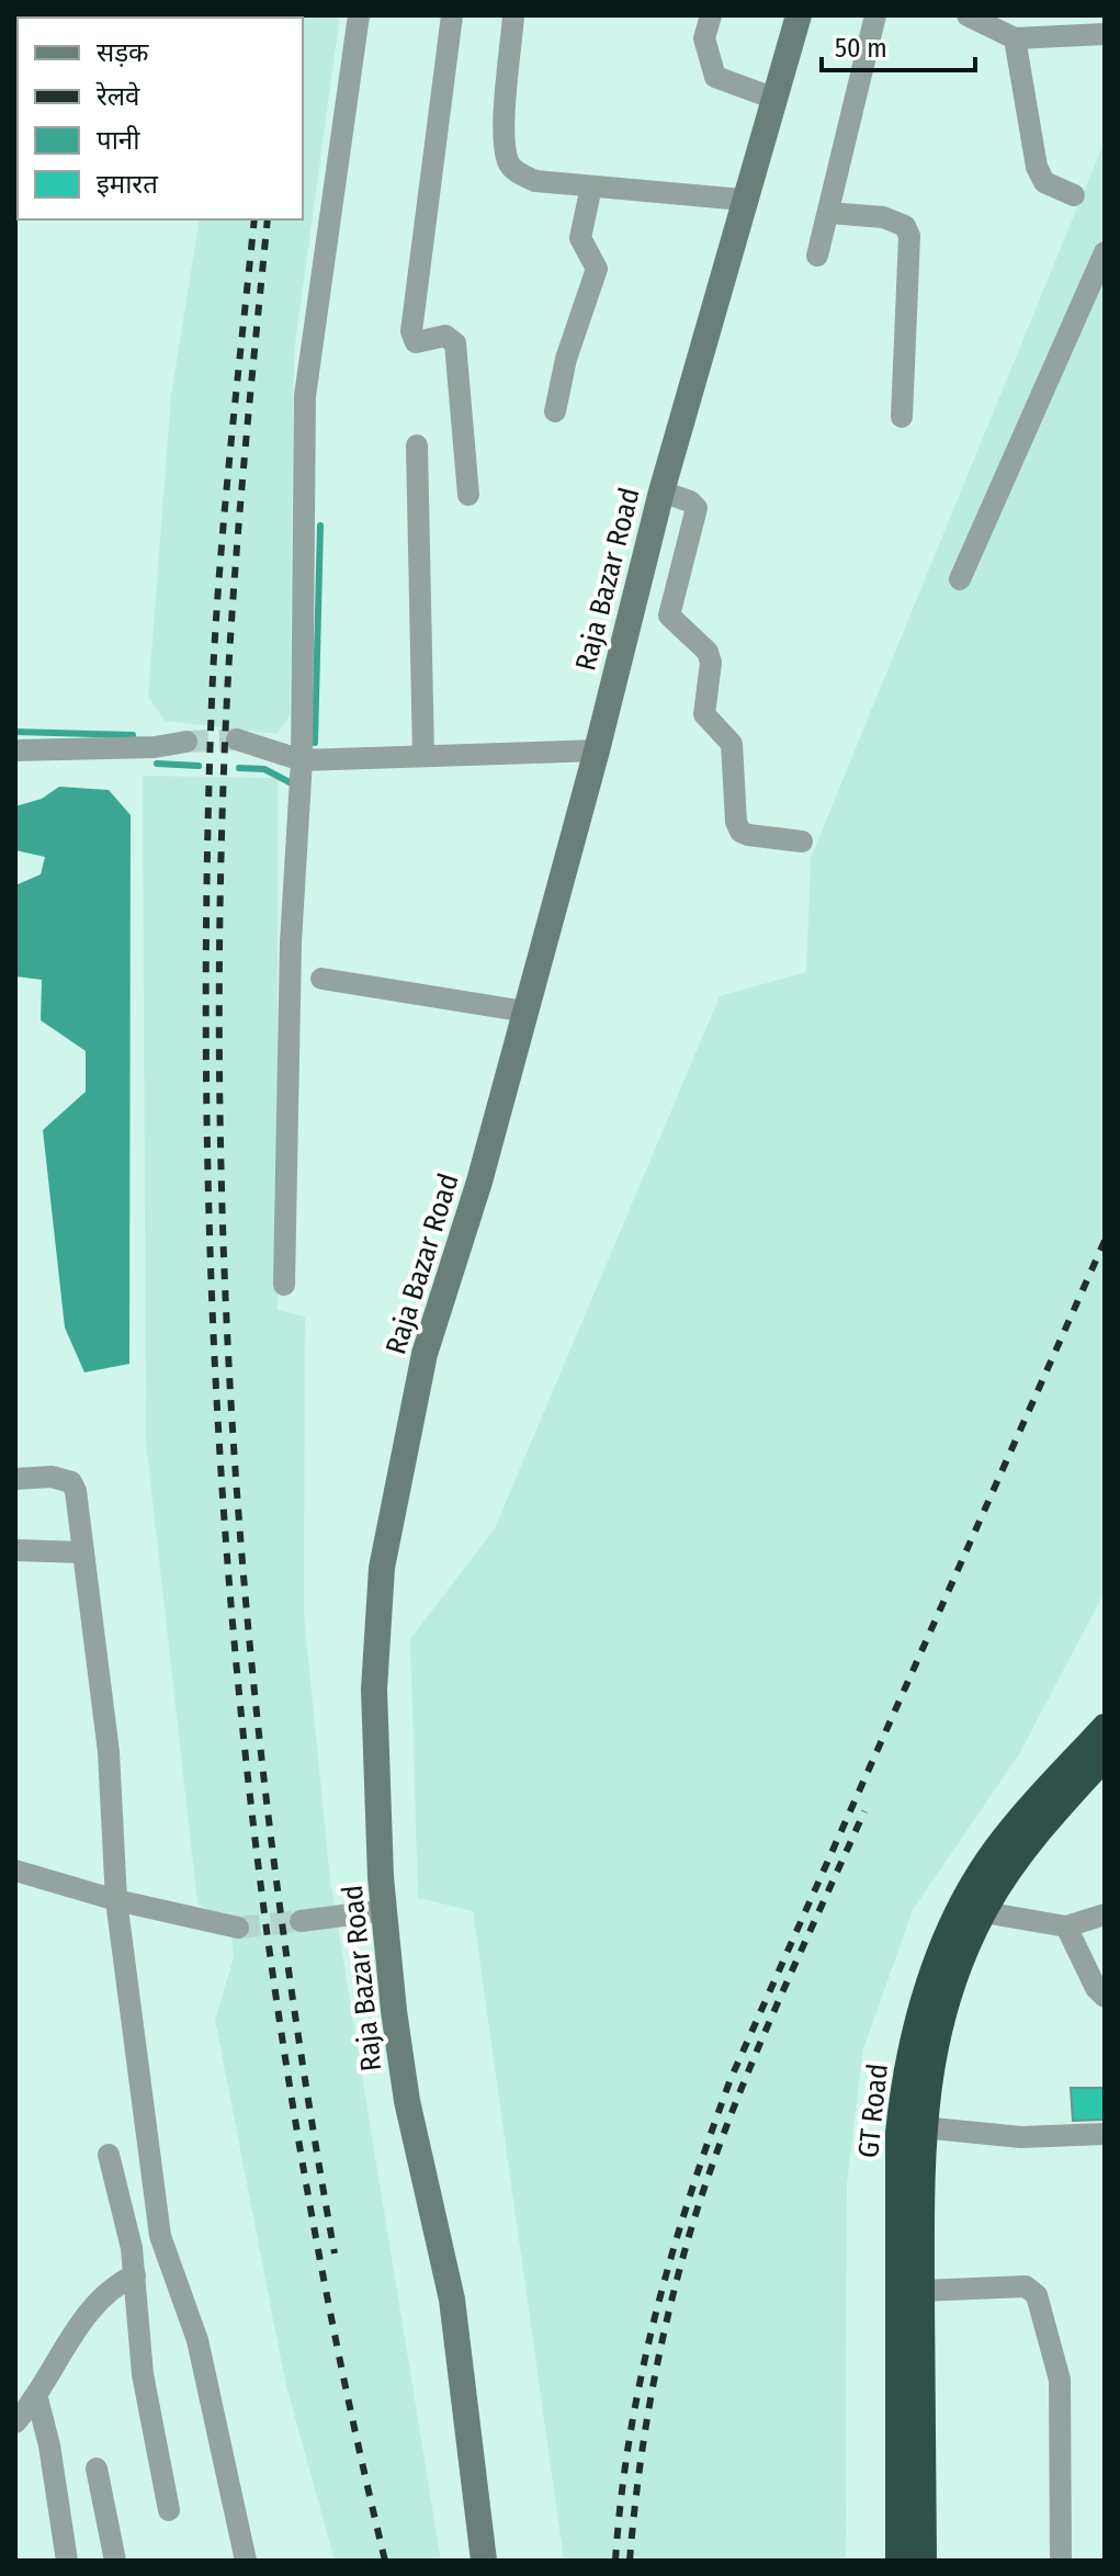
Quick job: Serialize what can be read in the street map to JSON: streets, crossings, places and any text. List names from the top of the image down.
{
  "streets": {
    "highway": ["GT Road"],
    "street": ["Raja Bazar Road"]
  },
  "legend": [
    "सड़क",
    "रेलवे",
    "पानी",
    "इमारत"
  ],
  "scale_bar": "50 m"
}
